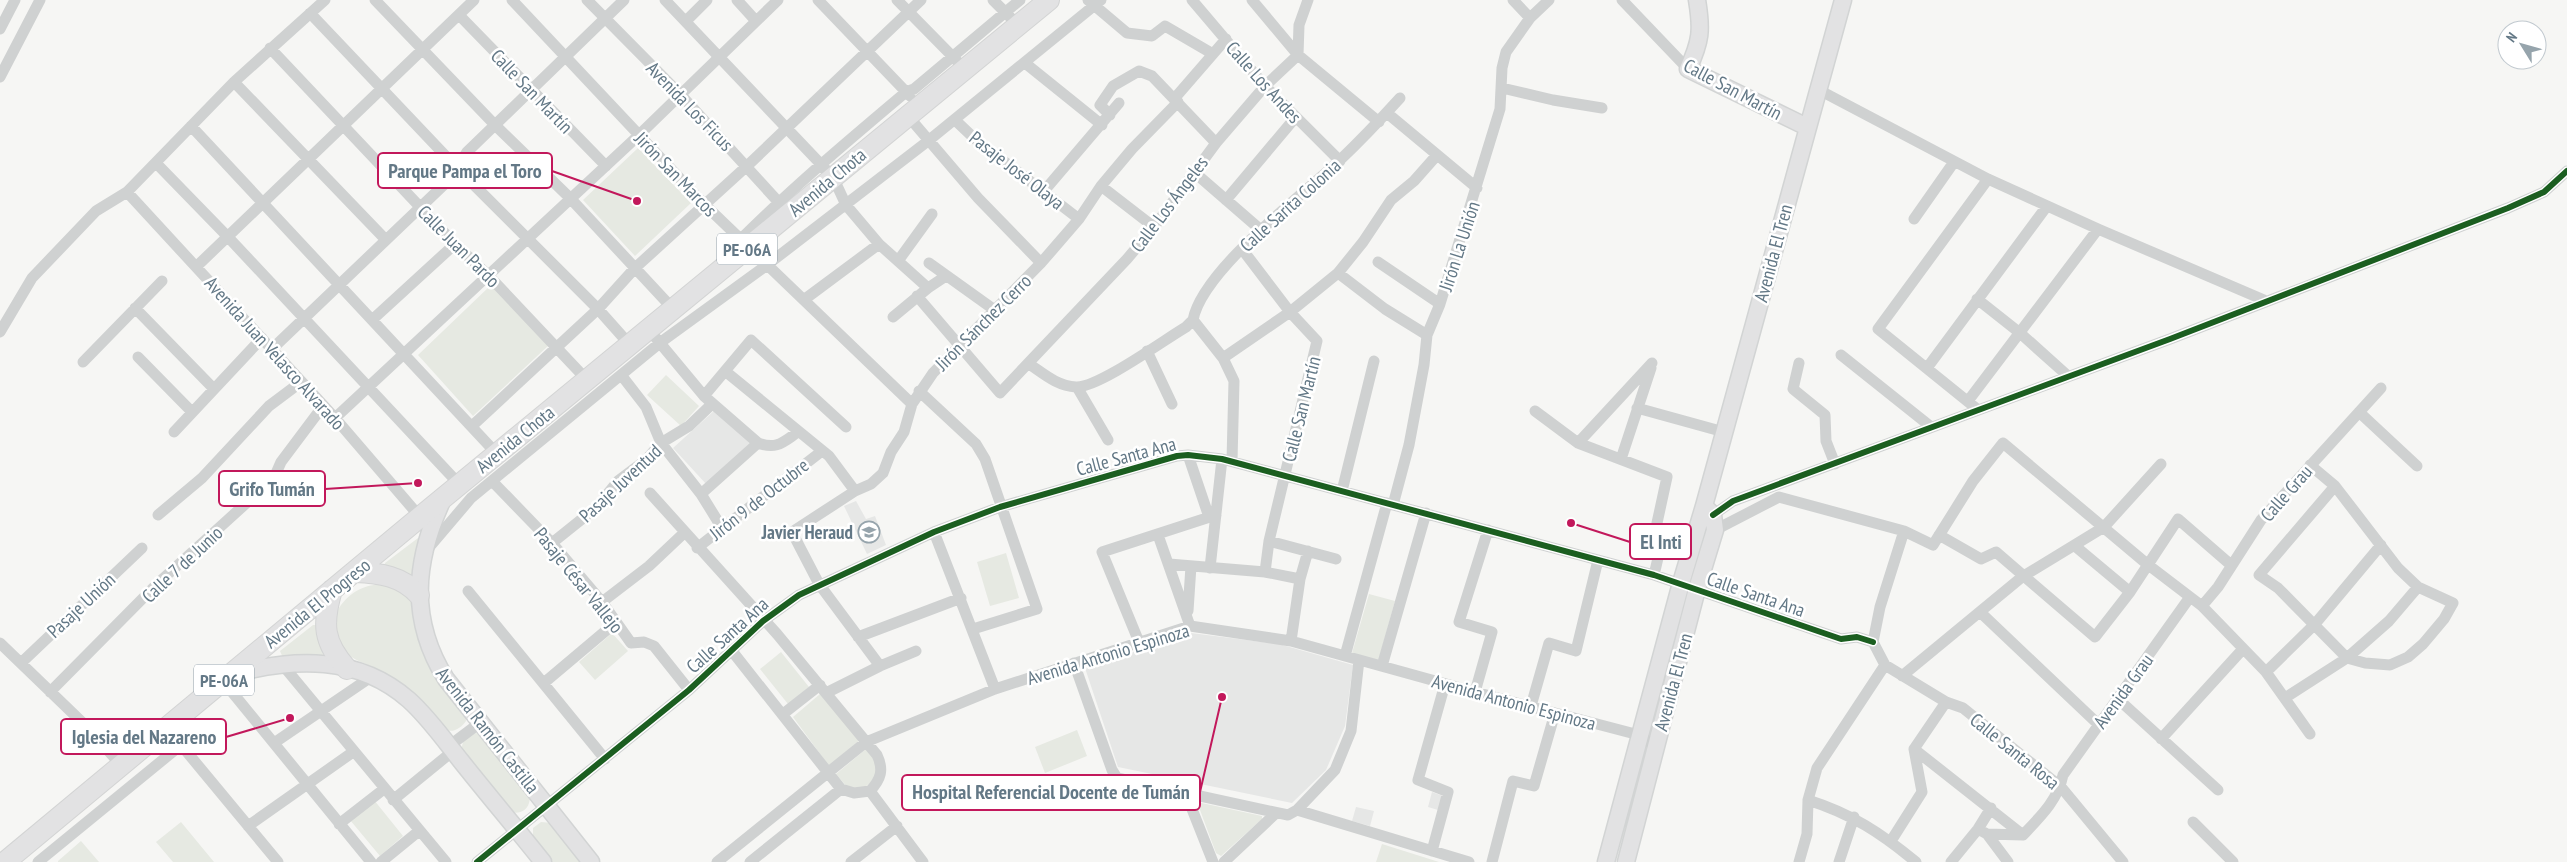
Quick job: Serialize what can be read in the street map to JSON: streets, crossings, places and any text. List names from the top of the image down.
{
  "streets": {
    "highway": ["Avenida Chota", "PE-06A", "Avenida El Progreso"],
    "main road": ["Calle San Martín", "Avenida El Tren", "Avenida Ramón Castilla"],
    "street": [
      "Calle Los Andes",
      "Avenida Los Ficus",
      "Pasaje José Olaya",
      "Jirón San Marcos",
      "Calle Los Ángeles",
      "Calle Sarita Colonia",
      "Calle Juan Pardo",
      "Jirón La Unión",
      "Jirón Sánchez Cerro",
      "Avenida Juan Velasco Alvarado",
      "Calle Santa Ana",
      "Pasaje Juventud",
      "Calle Grau",
      "Jirón 9 de Octubre",
      "Calle 7 de Junio",
      "Pasaje César Vallejo",
      "Pasaje Unión",
      "Avenida Antonio Espinoza",
      "Avenida Grau",
      "Calle Santa Rosa"
    ]
  },
  "crossings": [
    ["Calle Los Andes", "Calle Los Ángeles"],
    ["Calle Los Andes", "Calle Sarita Colonia"],
    ["Calle Los Andes", "Jirón Sánchez Cerro"],
    ["Calle San Martín", "Calle Sarita Colonia"],
    ["Calle San Martín", "Avenida El Tren"],
    ["Calle San Martín", "Calle Santa Ana"],
    ["Avenida Los Ficus", "Avenida Chota"],
    ["Pasaje José Olaya", "Jirón Sánchez Cerro"],
    ["Jirón San Marcos", "Avenida Chota"],
    ["Jirón San Marcos", "Jirón Sánchez Cerro"],
    ["Avenida Chota", "Calle Juan Pardo"],
    ["Avenida Chota", "Avenida El Progreso"],
    ["Avenida Chota", "Avenida Ramón Castilla"],
    ["Calle Los Ángeles", "Jirón Sánchez Cerro"],
    ["Jirón La Unión", "Calle Santa Ana"],
    ["Jirón La Unión", "Avenida Antonio Espinoza"],
    ["Avenida El Tren", "Calle Santa Ana"],
    ["Avenida El Tren", "Avenida Antonio Espinoza"],
    ["Jirón Sánchez Cerro", "Calle Santa Ana"],
    ["Jirón Sánchez Cerro", "Jirón 9 de Octubre"],
    ["Avenida Juan Velasco Alvarado", "Calle 7 de Junio"],
    ["Avenida Juan Velasco Alvarado", "Avenida El Progreso"],
    ["Calle Santa Ana", "Pasaje César Vallejo"],
    ["Calle Santa Ana", "Avenida Ramón Castilla"],
    ["Pasaje Juventud", "Jirón 9 de Octubre"],
    ["Pasaje Juventud", "Pasaje César Vallejo"],
    ["Avenida El Progreso", "Avenida Ramón Castilla"],
    ["Avenida Grau", "Calle Santa Rosa"]
  ],
  "places": {
    "other": [
      "Parque Pampa el Toro",
      "Grifo Tumán",
      "El Inti",
      "Hospital Referencial Docente de Tumán",
      "Iglesia del Nazareno"
    ],
    "school or university": ["Javier Heraud"]
  },
  "north": "top left"
}
